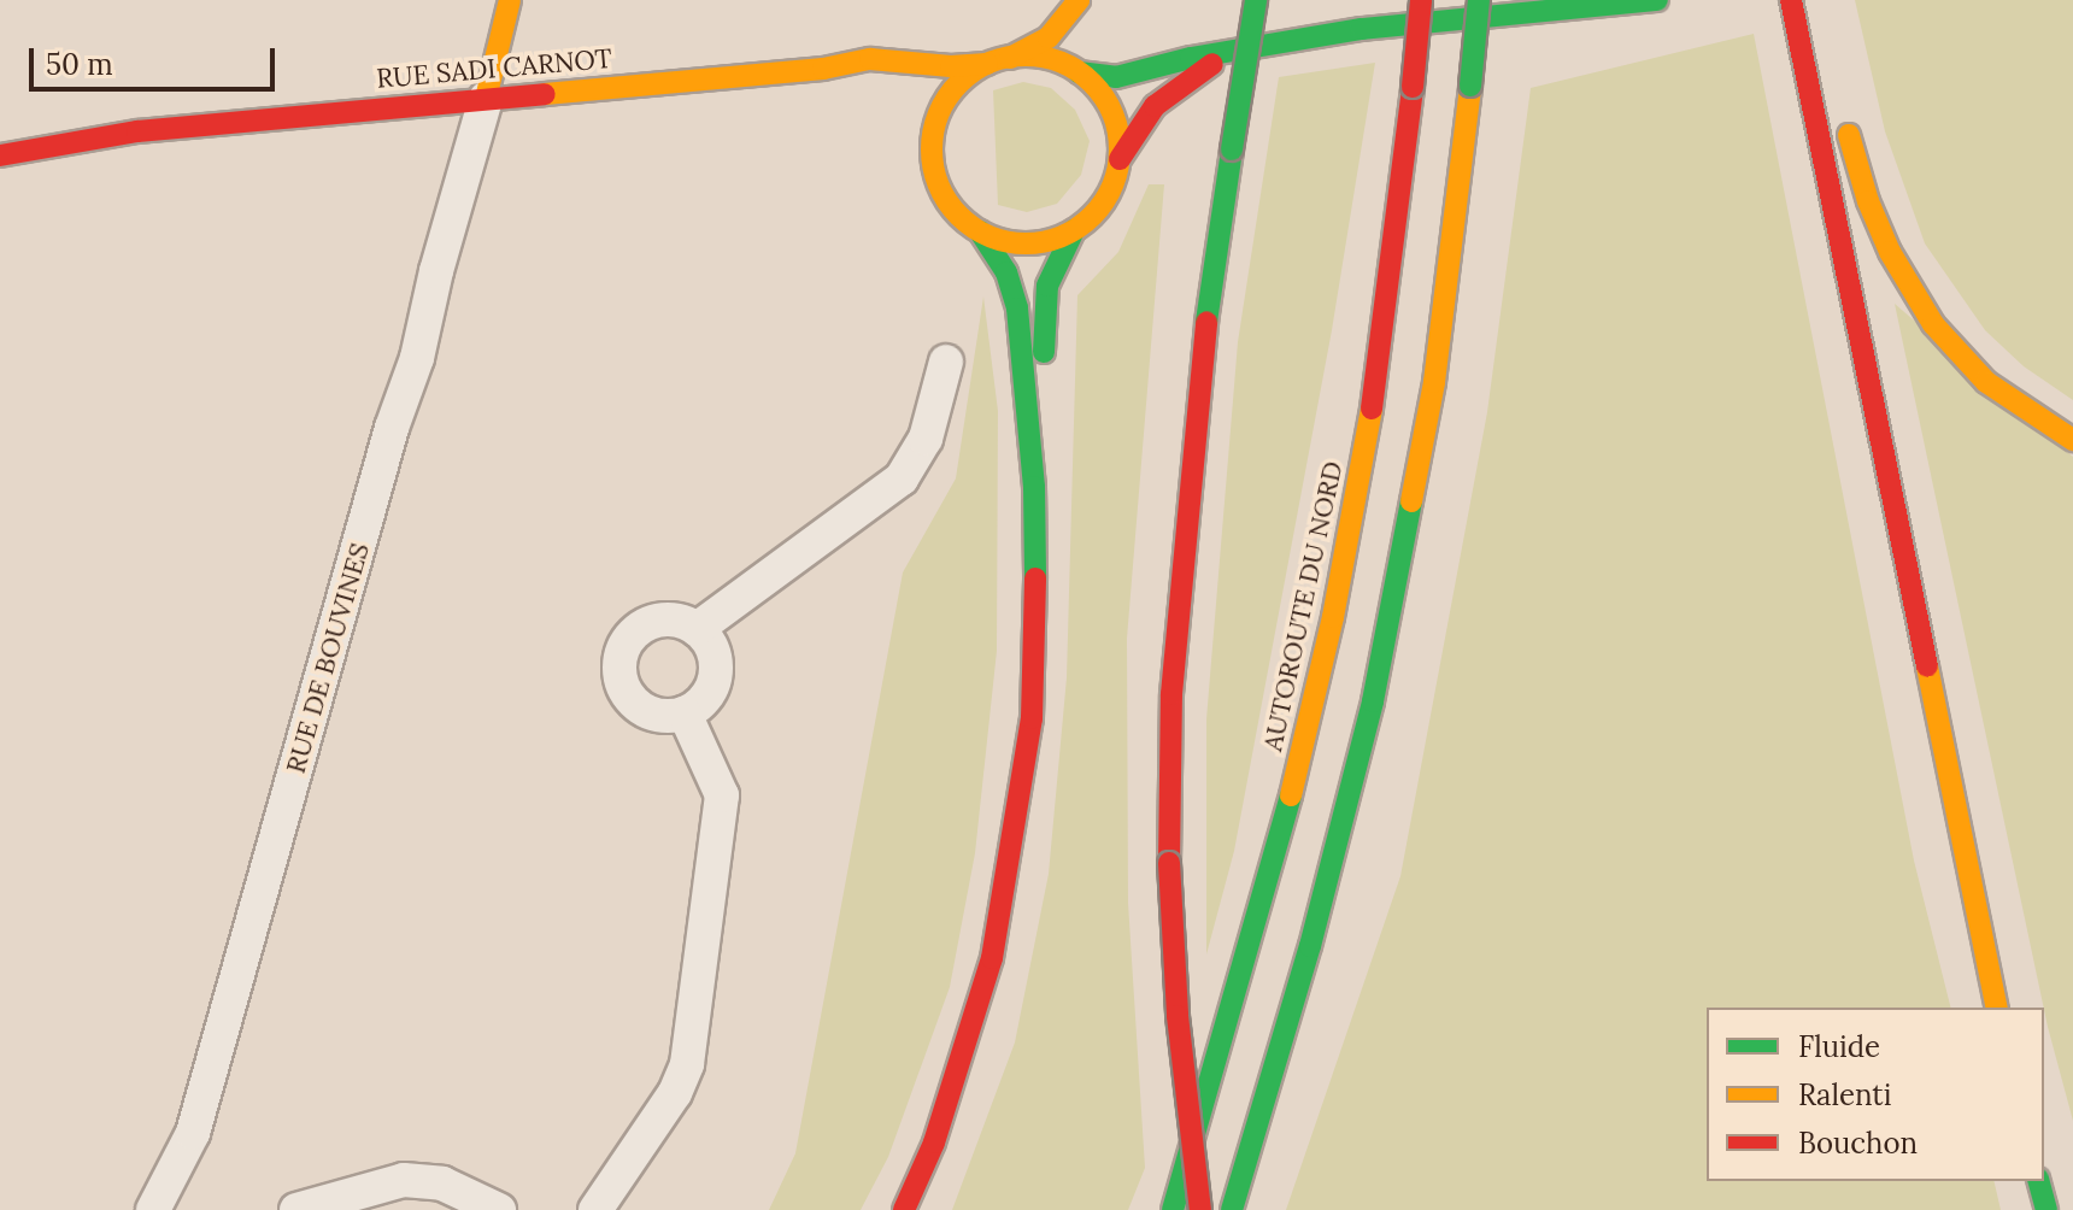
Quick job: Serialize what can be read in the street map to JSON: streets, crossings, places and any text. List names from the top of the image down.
{
  "streets": {
    "main road": ["RUE SADI CARNOT", "AUTOROUTE DU NORD"],
    "street": ["RUE DE BOUVINES"]
  },
  "crossings": [
    ["RUE SADI CARNOT", "RUE DE BOUVINES"]
  ],
  "legend": ["Fluide", "Ralenti", "Bouchon"],
  "scale_bar": "50 m"
}
